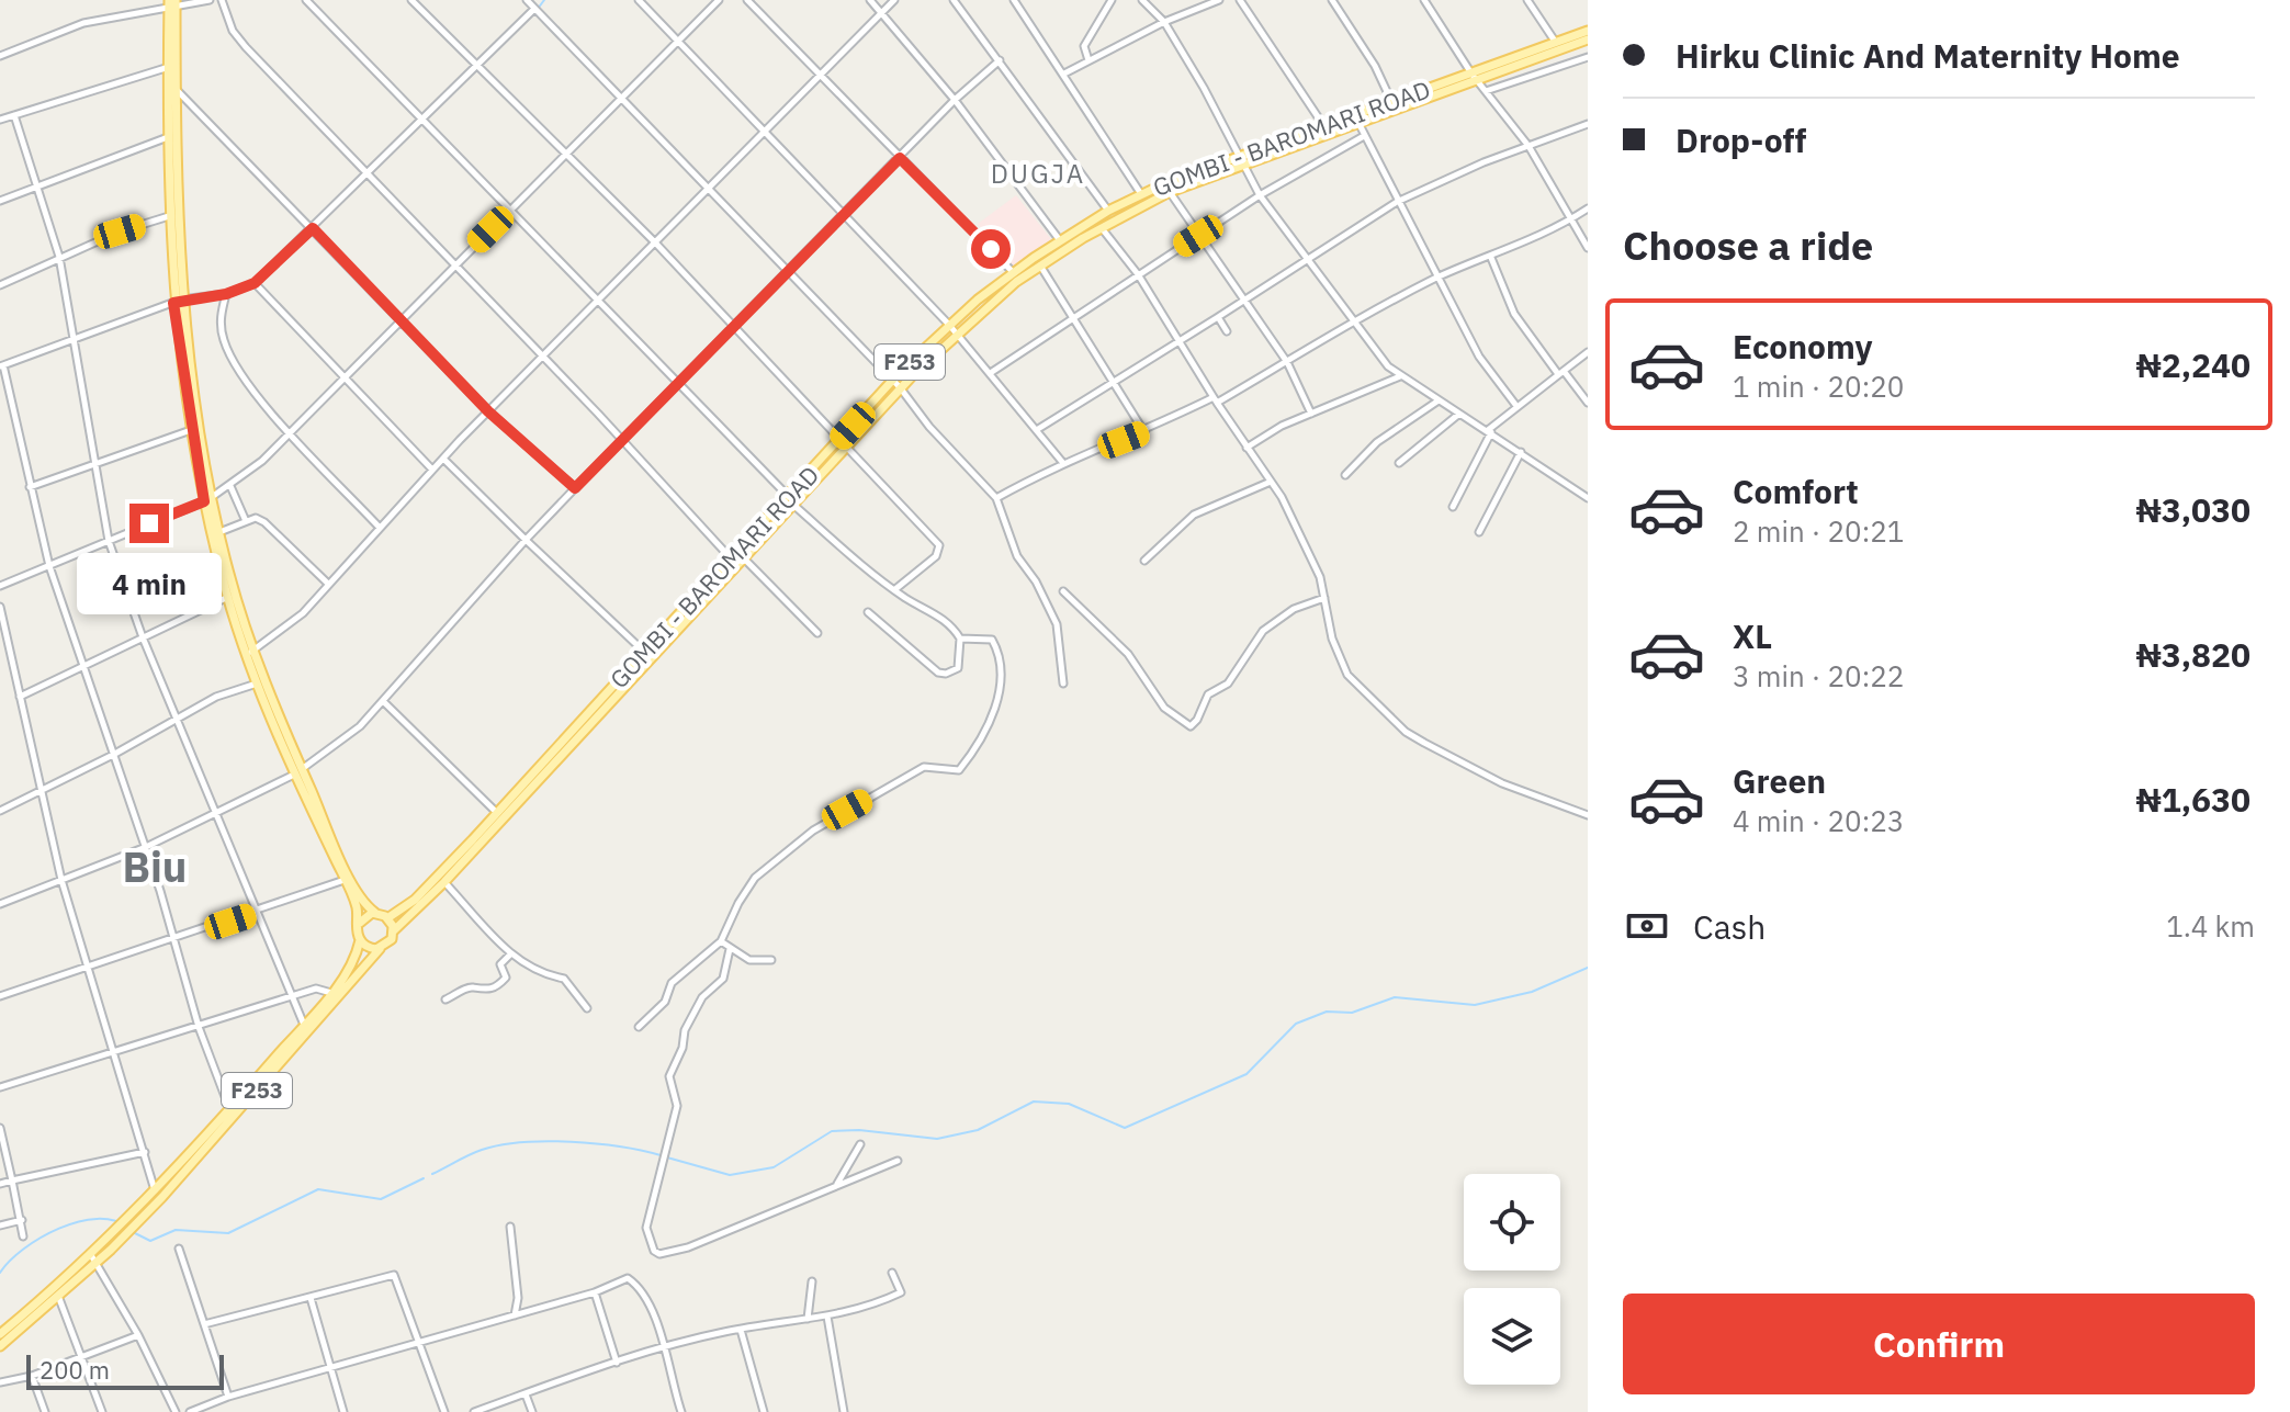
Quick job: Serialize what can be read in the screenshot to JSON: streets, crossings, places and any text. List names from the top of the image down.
{
  "streets": {
    "main road": ["GOMBI - BAROMARI ROAD", "F253"]
  },
  "crossings": [
    ["GOMBI - BAROMARI ROAD", "F253"]
  ],
  "districts": ["DUGJA", "Biu"],
  "scale_bar": "200 m",
  "page": {
    "banner": ["Hirku Clinic And Maternity Home", "Drop-off"],
    "heading": "Choose a ride",
    "list": [
      {
        "name": "Economy",
        "note": "1 min · 20:20",
        "value": "₦2,240"
      },
      {
        "name": "Comfort",
        "note": "2 min · 20:21",
        "value": "₦3,030"
      },
      {
        "name": "XL",
        "note": "3 min · 20:22",
        "value": "₦3,820"
      },
      {
        "name": "Green",
        "note": "4 min · 20:23",
        "value": "₦1,630"
      }
    ],
    "bubble": "4 min",
    "pay": ["Cash", "1.4 km"],
    "buttons": "Confirm",
    "scale": "200 m"
  }
}
